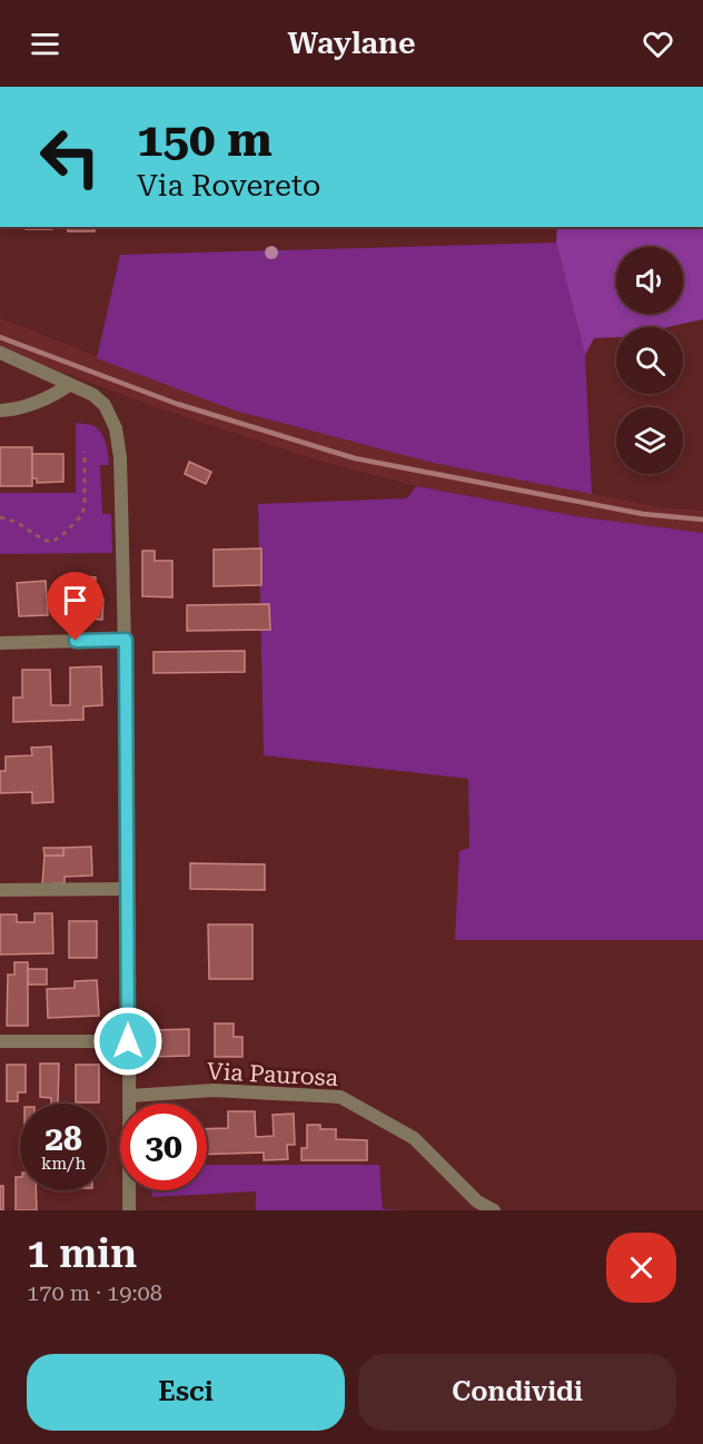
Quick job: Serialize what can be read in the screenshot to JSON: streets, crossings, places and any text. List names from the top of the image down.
{
  "streets": {
    "street": ["Via Paurosa"]
  },
  "page": {
    "header": "Waylane",
    "turn": ["150 m", "Via Rovereto"],
    "speed": "28 km/h",
    "limit": "30",
    "heading": ["1 min", "170 m · 19:08"],
    "buttons": ["Esci", "Condividi"]
  }
}
